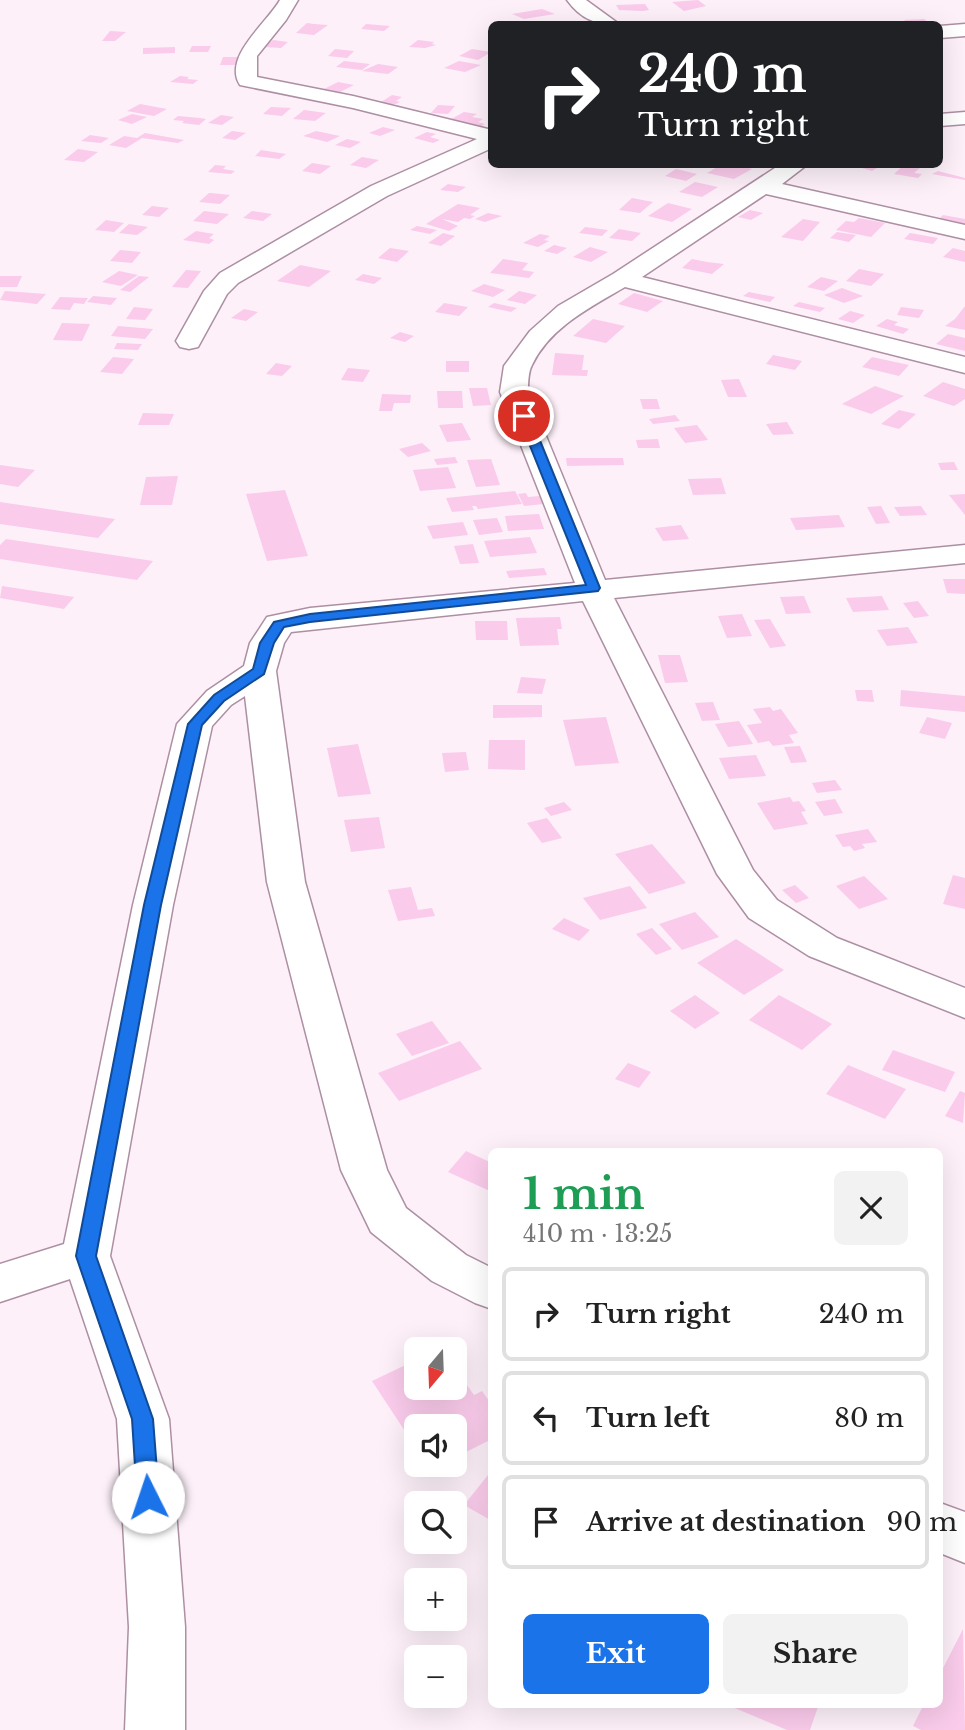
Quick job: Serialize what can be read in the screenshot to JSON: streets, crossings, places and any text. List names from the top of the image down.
{
  "north": "bottom",
  "page": {
    "turn": ["240 m", "Turn right"],
    "heading": ["1 min", "410 m · 13:25"],
    "list": [
      {
        "name": "Turn right",
        "value": "240 m"
      },
      {
        "name": "Turn left",
        "value": "80 m"
      },
      {
        "name": "Arrive at destination",
        "value": "90 m"
      }
    ],
    "map_buttons": ["+", "−"],
    "buttons": ["Exit", "Share"]
  }
}
